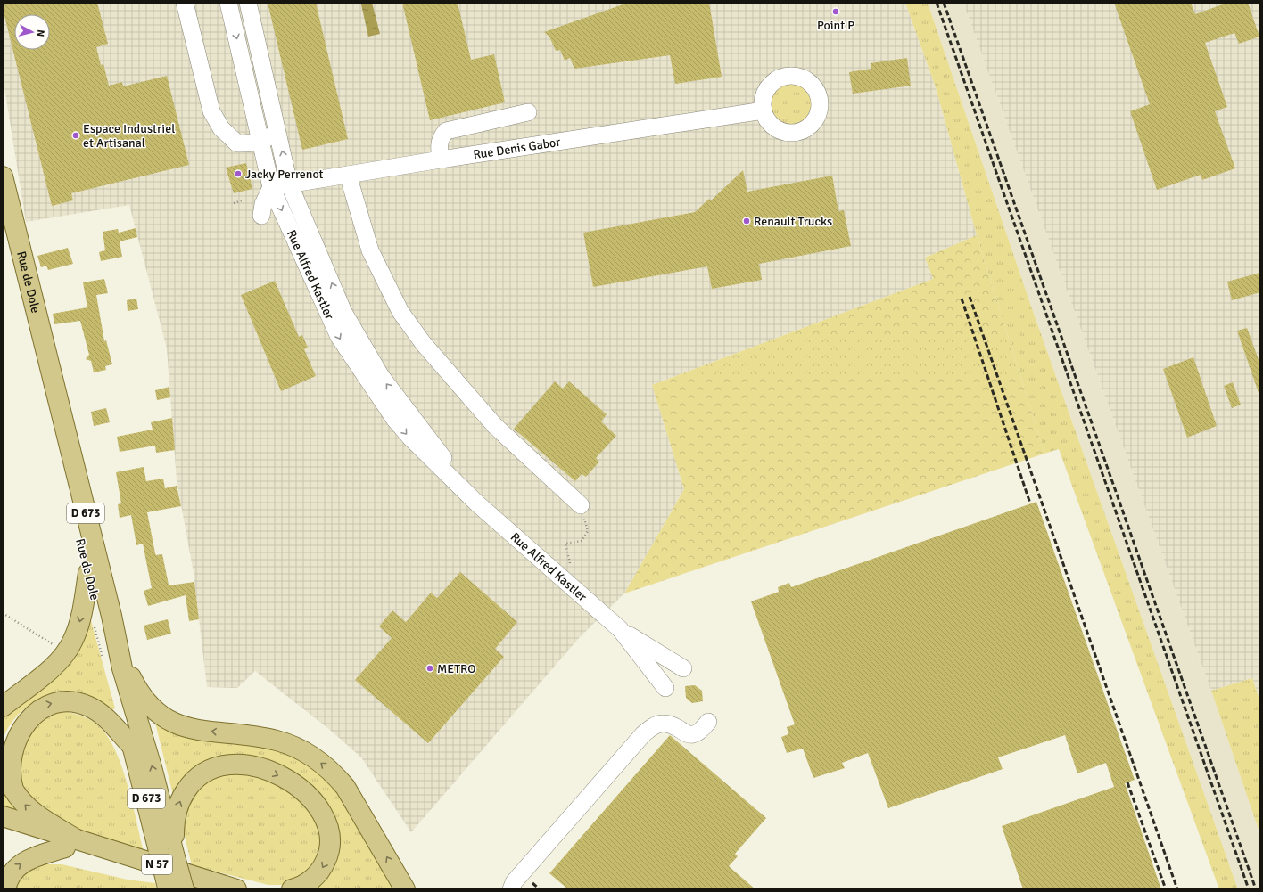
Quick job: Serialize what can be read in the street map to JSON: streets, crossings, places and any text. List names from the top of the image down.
{
  "streets": {
    "main road": ["Rue de Dole", "D 673", "N 57"],
    "street": ["Rue Denis Gabor", "Rue Alfred Kastler"]
  },
  "crossings": [
    ["Rue Denis Gabor", "Rue Alfred Kastler"]
  ],
  "places": [
    "Point P",
    "Espace Industriel et Artisanal",
    "Jacky Perrenot",
    "Renault Trucks",
    "METRO"
  ],
  "north": "right"
}
